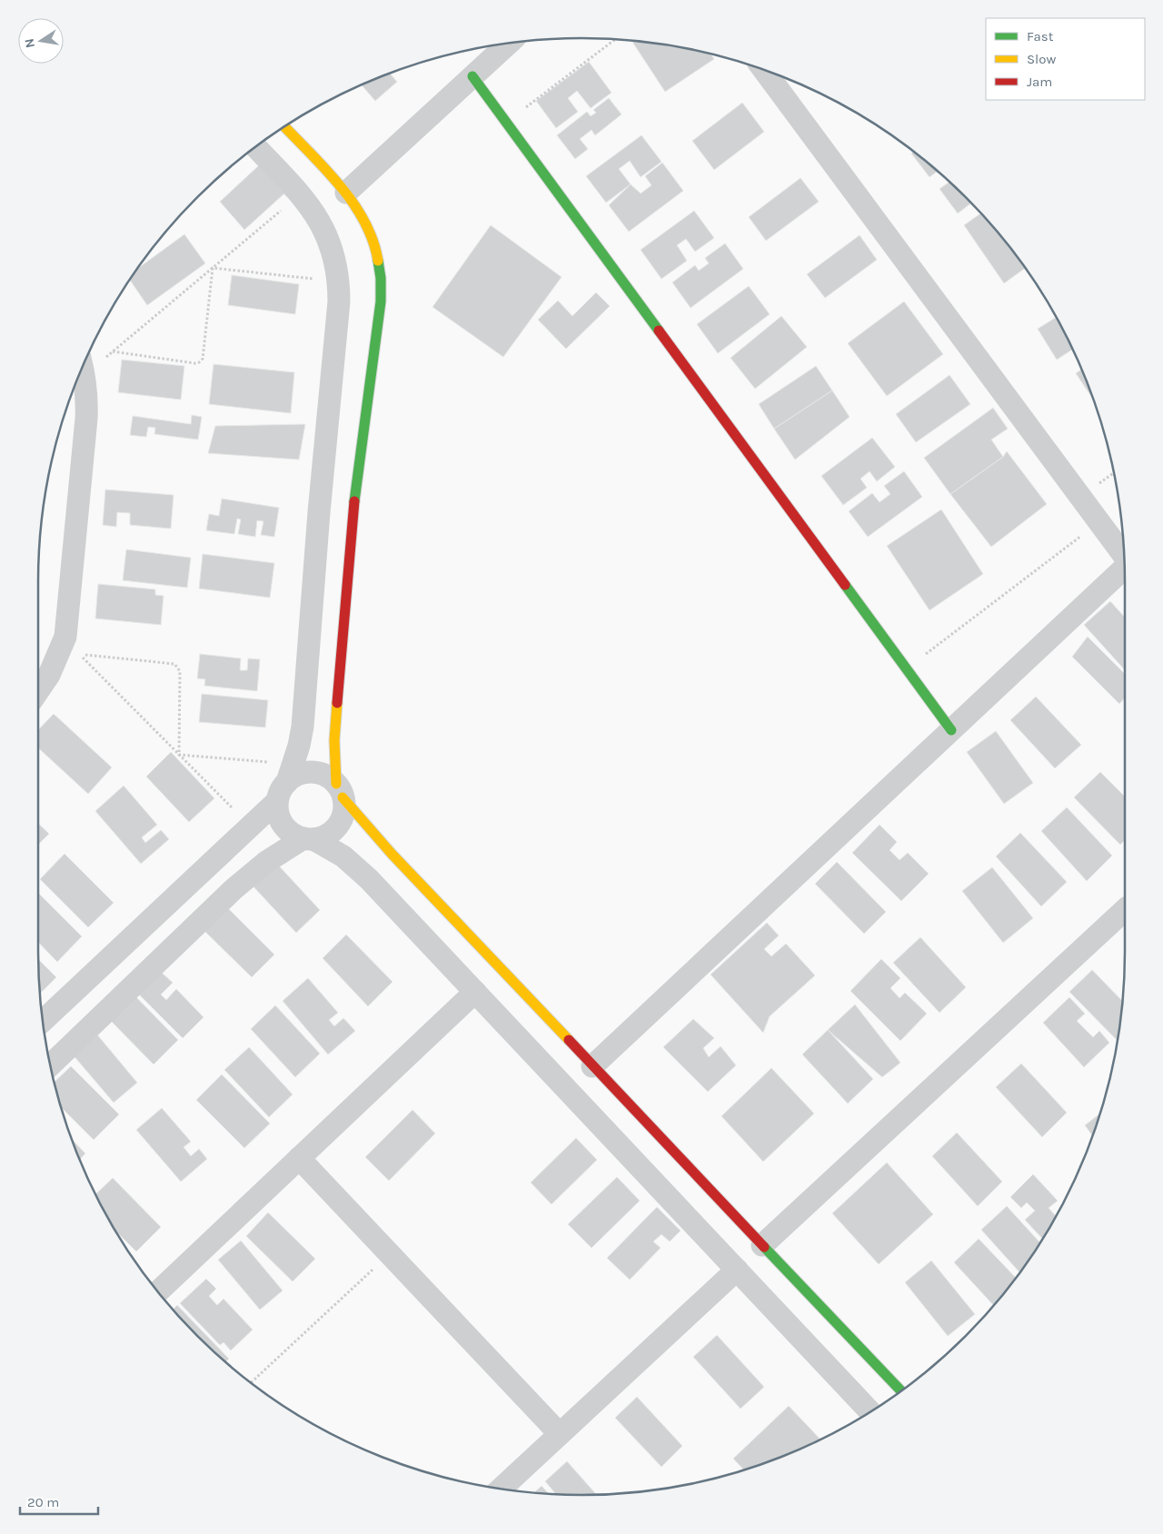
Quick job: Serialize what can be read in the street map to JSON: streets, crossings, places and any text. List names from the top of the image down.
{
  "legend": ["Fast", "Slow", "Jam"],
  "scale_bar": "20 m",
  "north": "left"
}
